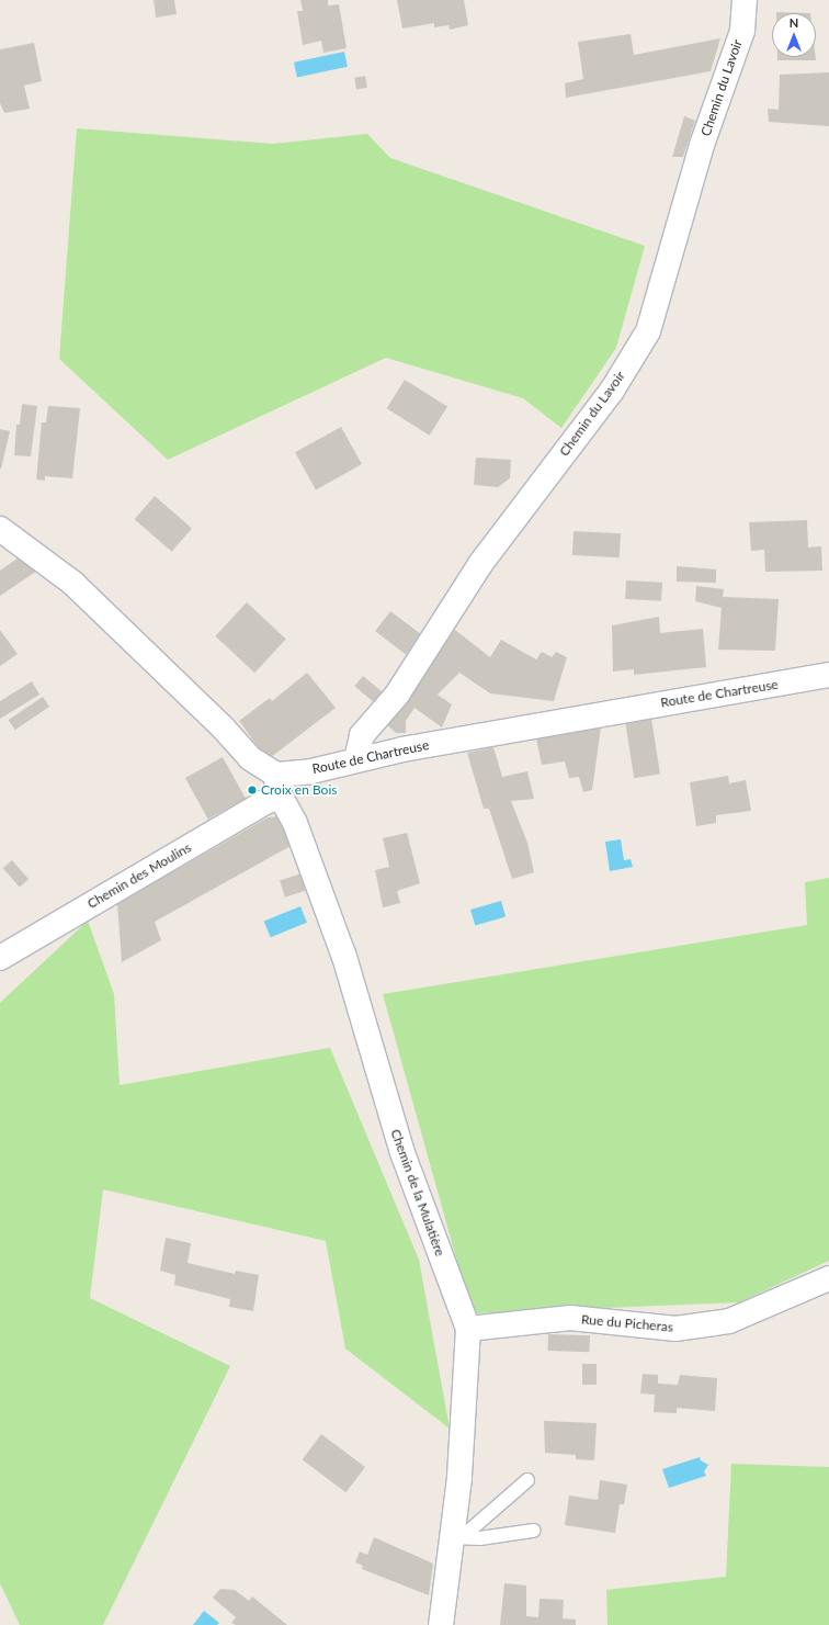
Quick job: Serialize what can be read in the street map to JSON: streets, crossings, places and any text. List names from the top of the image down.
{
  "streets": {
    "street": [
      "Chemin du Lavoir",
      "Route de Chartreuse",
      "Chemin des Moulins",
      "Chemin de la Mulatière",
      "Rue du Picheras"
    ]
  },
  "crossings": [
    ["Chemin du Lavoir", "Route de Chartreuse"],
    ["Route de Chartreuse", "Chemin des Moulins"],
    ["Route de Chartreuse", "Chemin de la Mulatière"],
    ["Chemin des Moulins", "Chemin de la Mulatière"],
    ["Chemin de la Mulatière", "Rue du Picheras"]
  ],
  "places": ["Croix en Bois"],
  "north": "top"
}
